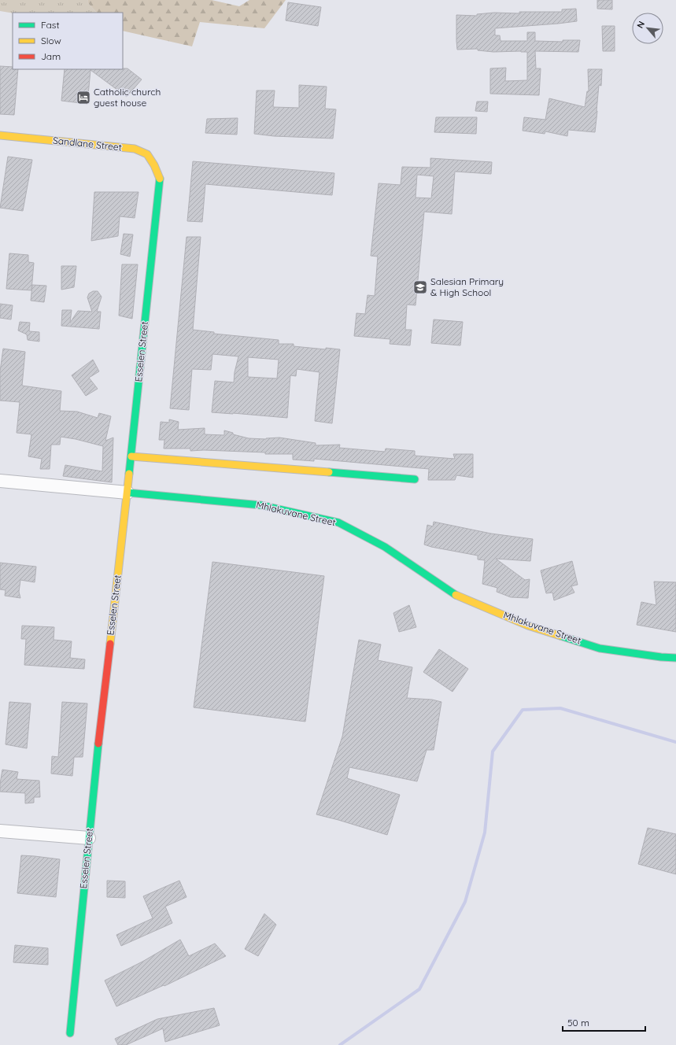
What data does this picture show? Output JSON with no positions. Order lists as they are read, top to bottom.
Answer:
{
  "streets": {
    "street": ["Sandlane Street", "Esselen Street", "Mhlakuvane Street"]
  },
  "crossings": [
    ["Sandlane Street", "Esselen Street"],
    ["Esselen Street", "Mhlakuvane Street"]
  ],
  "places": {
    "hotel": ["Catholic church guest house"],
    "school or university": ["Salesian Primary & High School"]
  },
  "legend": ["Fast", "Slow", "Jam"],
  "scale_bar": "50 m",
  "north": "top left"
}
